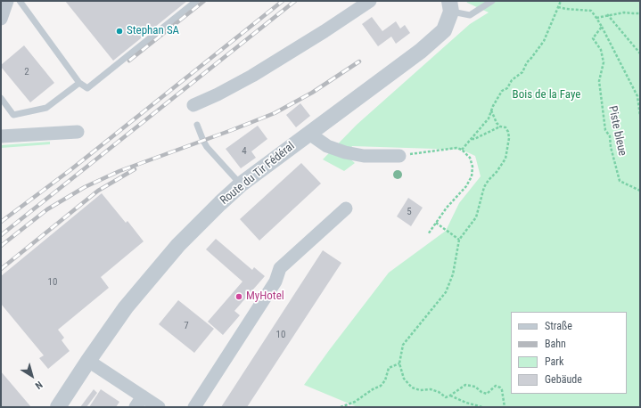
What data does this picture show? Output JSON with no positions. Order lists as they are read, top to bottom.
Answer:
{
  "streets": {
    "street": ["Route du Tir Fédéral"],
    "path": ["Piste bleue"]
  },
  "parks": ["Bois de la Faye"],
  "places": ["Stephan SA", "MyHotel"],
  "house_numbers": [
    "2",
    "4",
    "5",
    "10",
    "7",
    "10"
  ],
  "legend": [
    "Straße",
    "Bahn",
    "Park",
    "Gebäude"
  ],
  "north": "bottom right"
}
